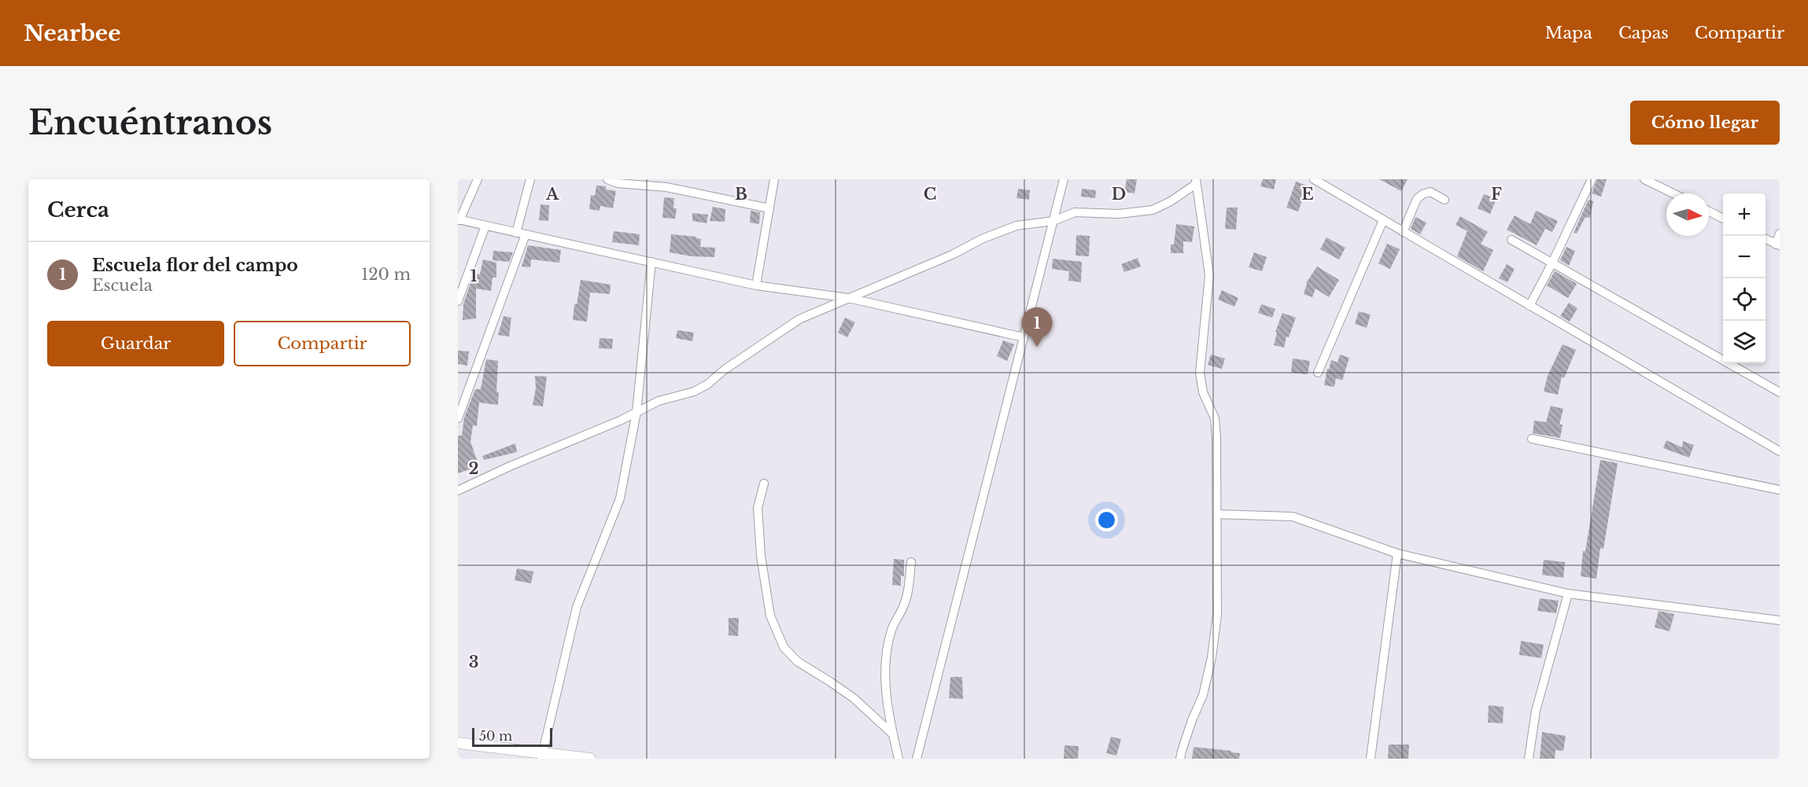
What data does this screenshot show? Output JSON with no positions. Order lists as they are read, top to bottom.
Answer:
{
  "scale_bar": "50 m",
  "north": "right",
  "page": {
    "header": "Nearbee",
    "nav": ["Mapa", "Capas", "Compartir"],
    "buttons": [
      "Cómo llegar",
      ["Guardar", "Compartir"]
    ],
    "title": "Encuéntranos",
    "heading": "Cerca",
    "map_buttons": ["+", "−"],
    "list": [
      {
        "mark": "1",
        "name": "Escuela flor del campo",
        "note": "Escuela",
        "value": "120 m"
      }
    ],
    "pins": "1",
    "scale": "50 m"
  },
  "grid": {
    "columns": [
      "A",
      "B",
      "C",
      "D",
      "E",
      "F"
    ],
    "rows": ["1", "2", "3"]
  }
}
